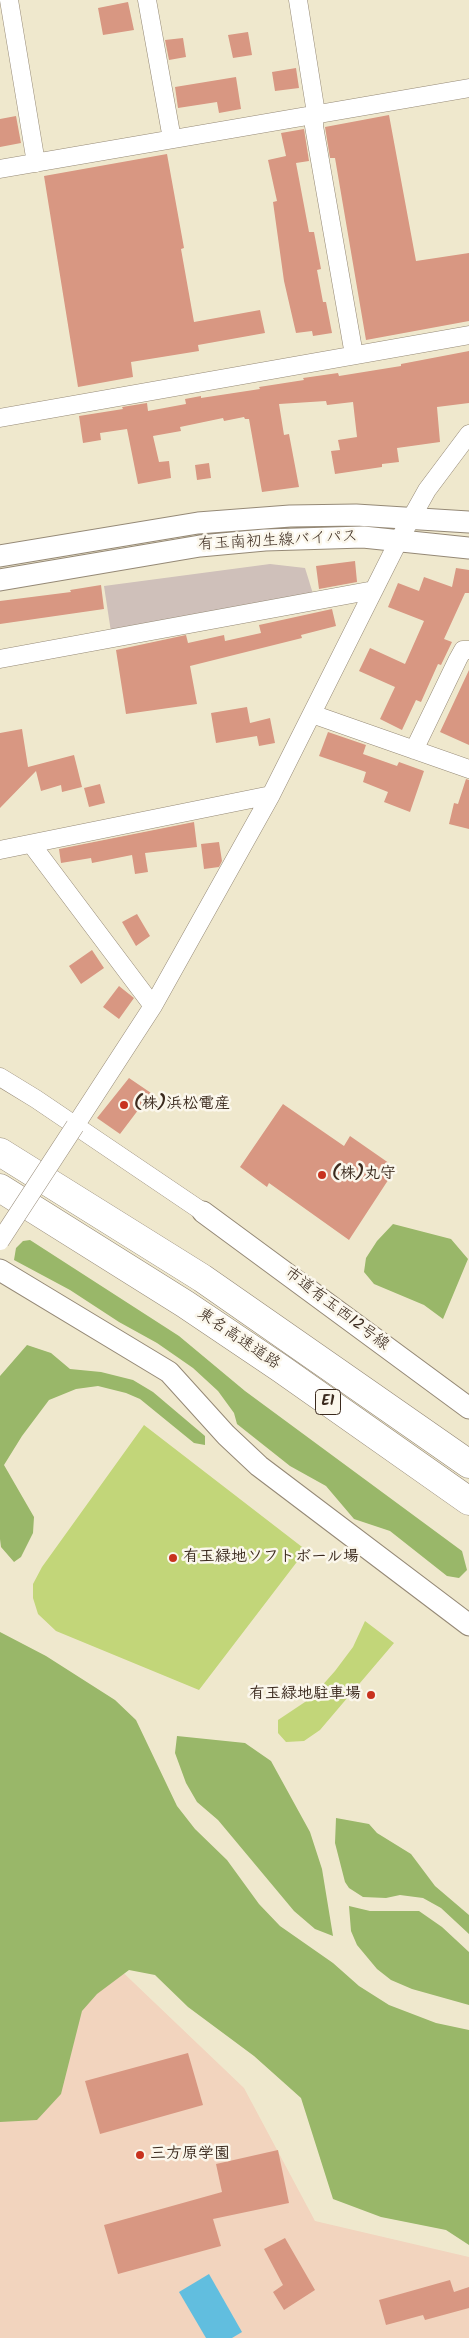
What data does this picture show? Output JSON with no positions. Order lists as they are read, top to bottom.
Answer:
{
  "streets": {
    "highway": ["東名高速道路", "E1"],
    "street": ["有玉南初生線バイパス", "市道有玉西12号線"]
  },
  "places": [
    "(株)浜松電産",
    "(株)丸守",
    "有玉緑地ソフトボール場",
    "有玉緑地駐車場",
    "三方原学園"
  ]
}
